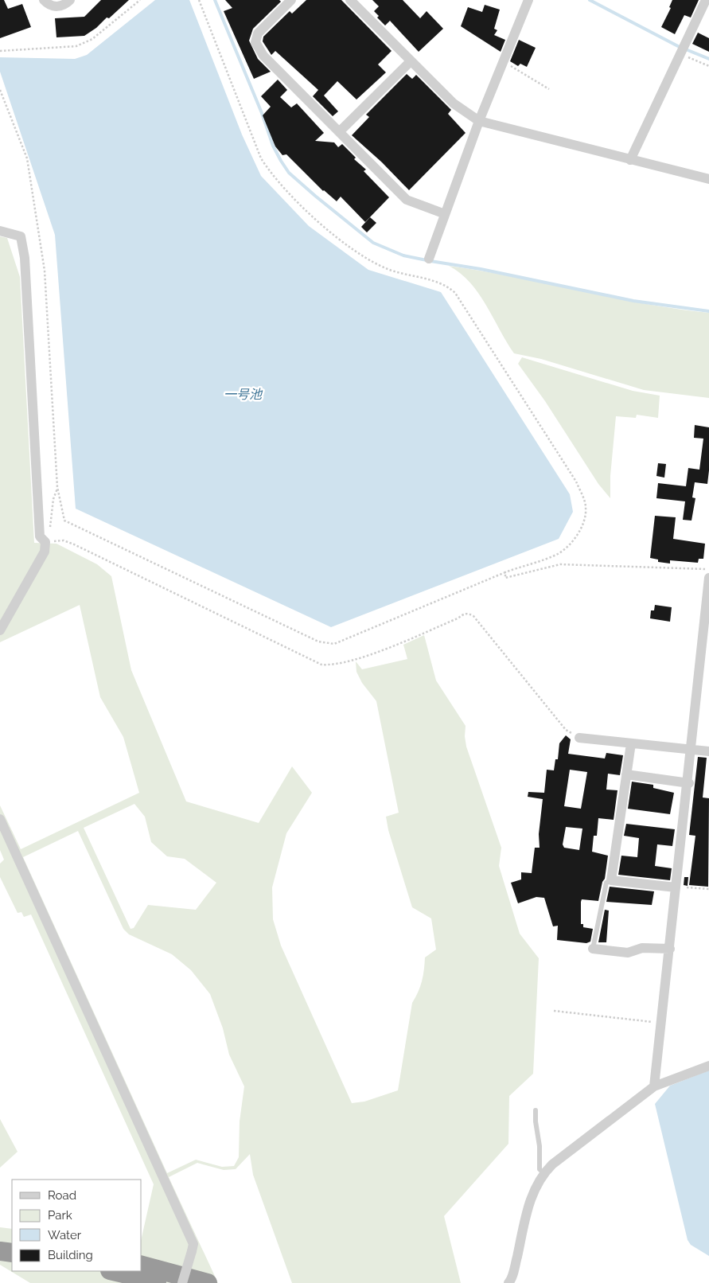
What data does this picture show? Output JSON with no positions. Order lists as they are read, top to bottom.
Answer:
{
  "water": ["一号池"],
  "legend": [
    "Road",
    "Park",
    "Water",
    "Building"
  ]
}
